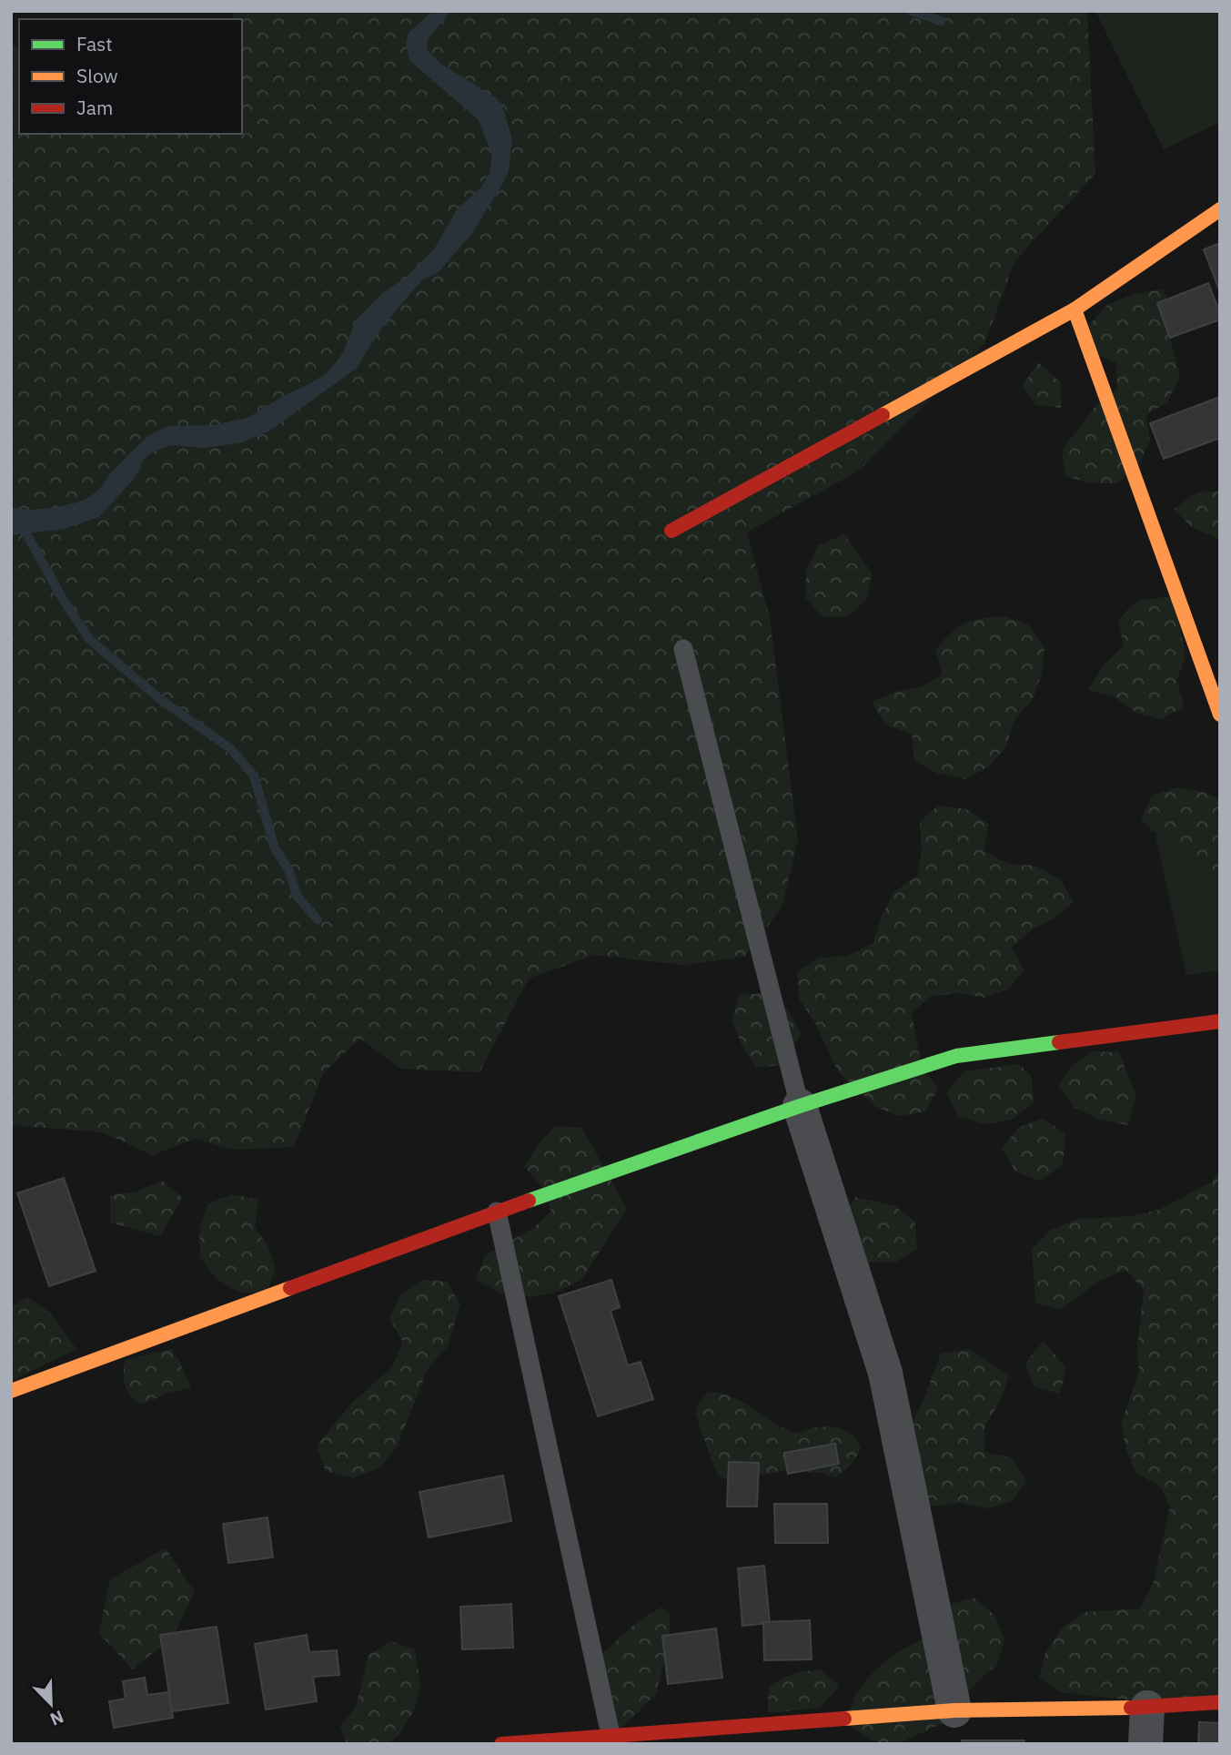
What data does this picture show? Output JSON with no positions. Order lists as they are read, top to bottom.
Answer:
{
  "legend": ["Fast", "Slow", "Jam"],
  "north": "bottom right"
}
